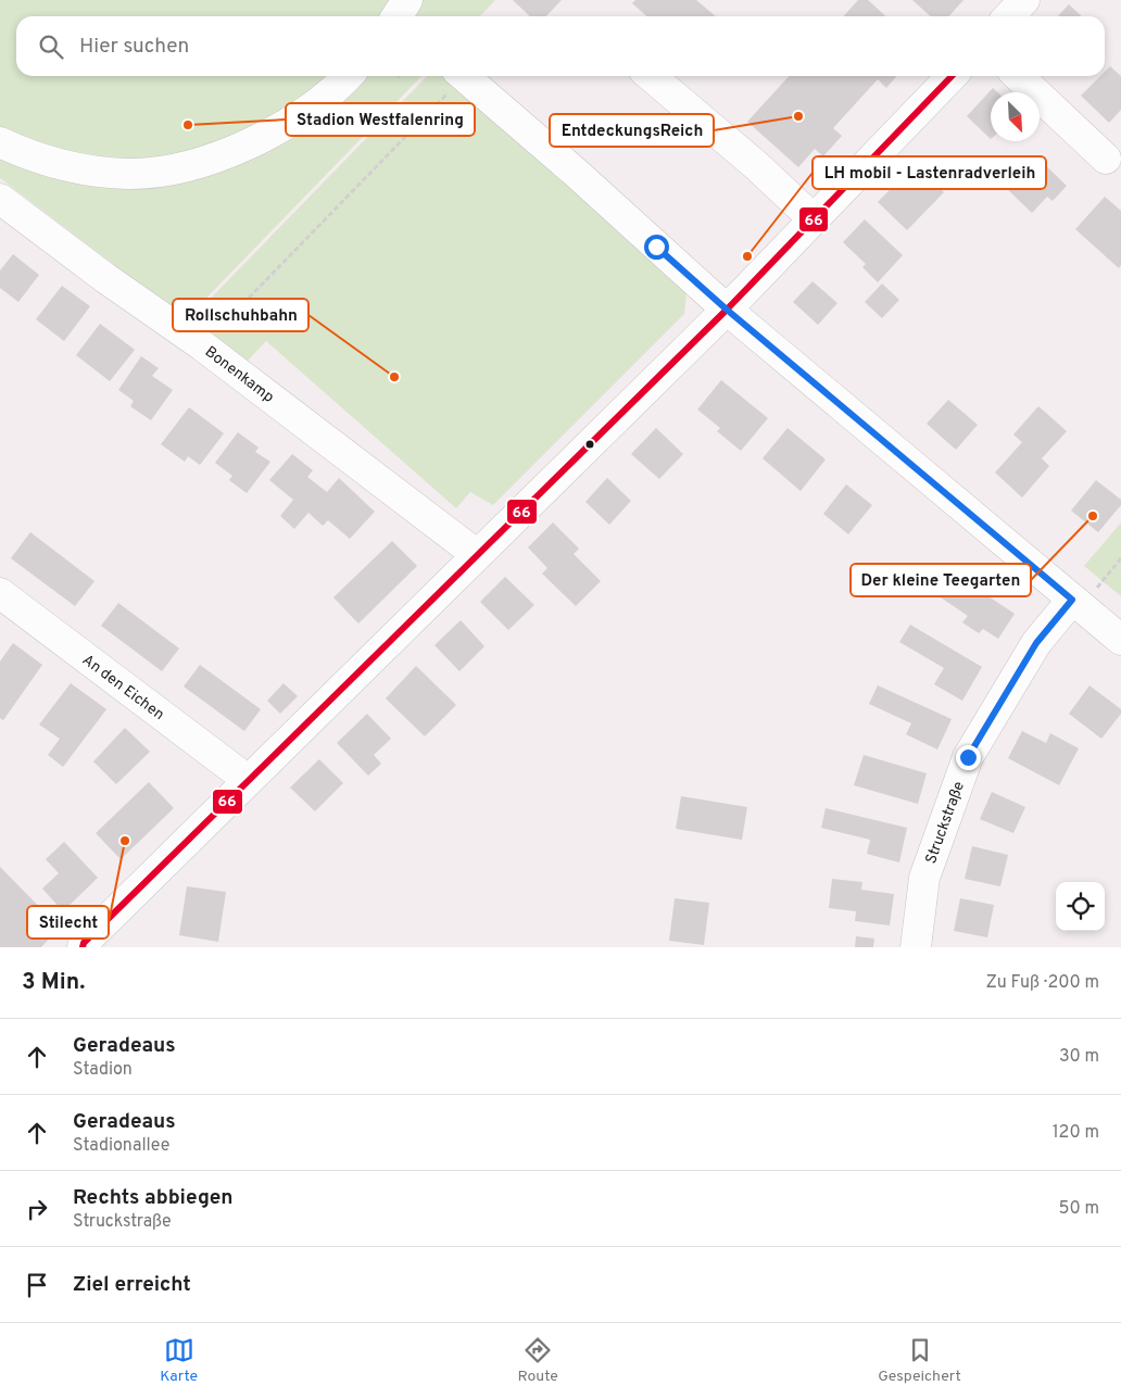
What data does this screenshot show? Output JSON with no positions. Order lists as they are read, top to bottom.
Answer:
{
  "streets": {
    "street": ["Bonenkamp", "An den Eichen", "Struckstraße"]
  },
  "places": [
    "EntdeckungsReich",
    "Stadion Westfalenring",
    "LH mobil - Lastenradverleih",
    "Rollschuhbahn",
    "Der kleine Teegarten",
    "Stilecht"
  ],
  "lines": ["transit line 66"],
  "north": "bottom right",
  "page": {
    "search": "Hier suchen",
    "heading": ["3 Min.", "Zu Fuß · 200 m"],
    "list": [
      ["Geradeaus", "Stadion", "30 m"],
      ["Geradeaus", "Stadionallee", "120 m"],
      ["Rechts abbiegen", "Struckstraße", "50 m"],
      "Ziel erreicht"
    ],
    "nav": ["Karte", "Route", "Gespeichert"]
  }
}
